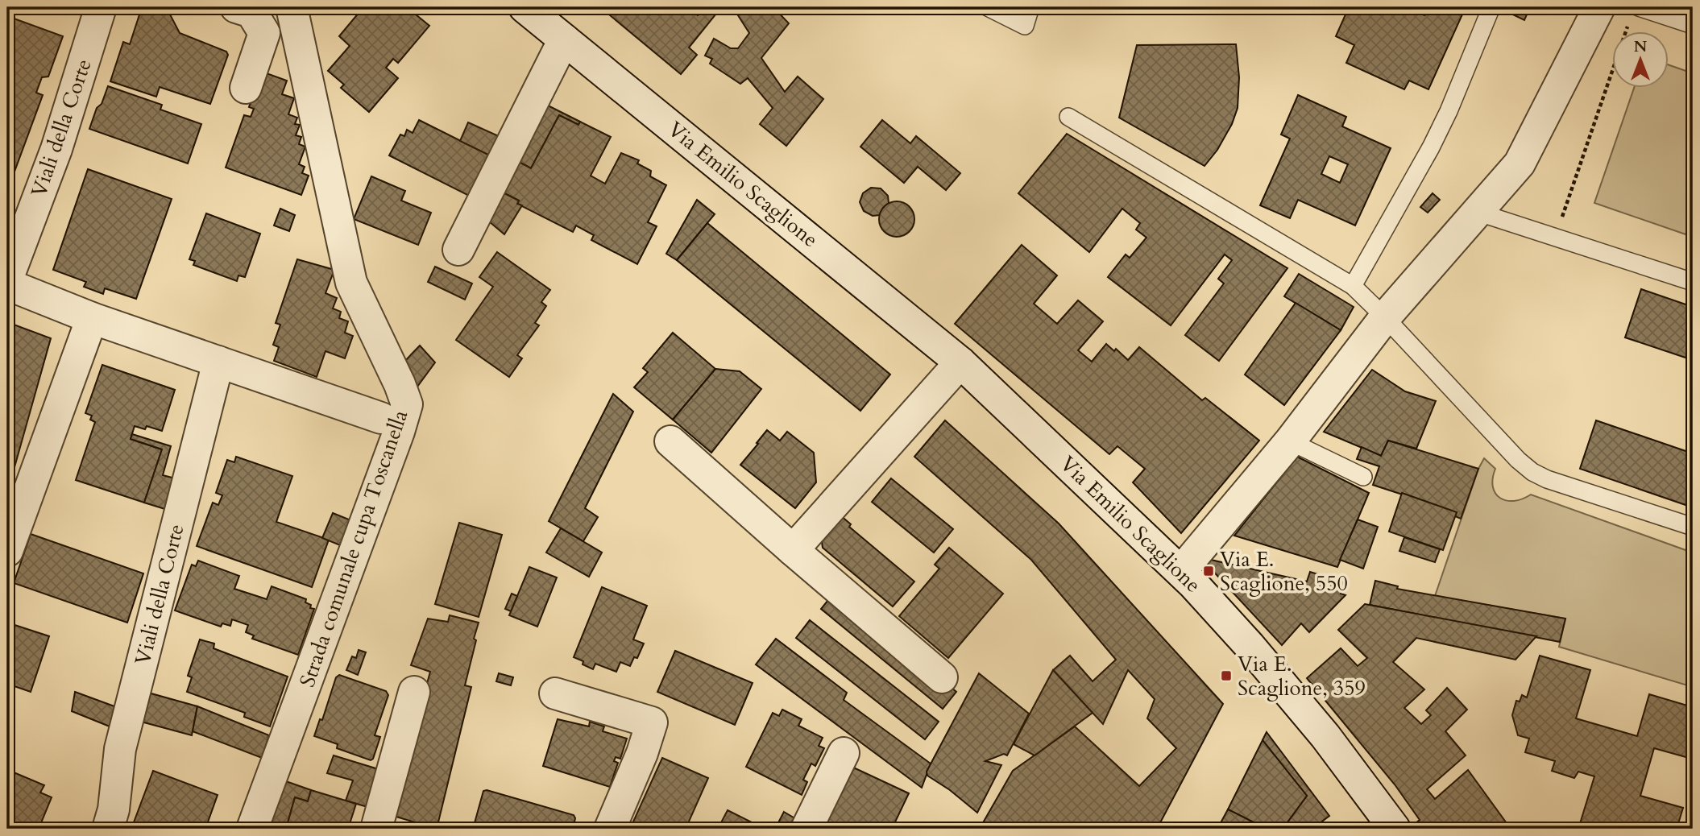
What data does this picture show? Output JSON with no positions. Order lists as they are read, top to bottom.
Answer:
{
  "streets": {
    "street": ["Viali della Corte", "Via Emilio Scaglione", "Strada comunale cupa Toscanella"]
  },
  "places": {
    "transit": ["Via E. Scaglione, 550", "Via E. Scaglione, 359"]
  },
  "north": "top"
}
